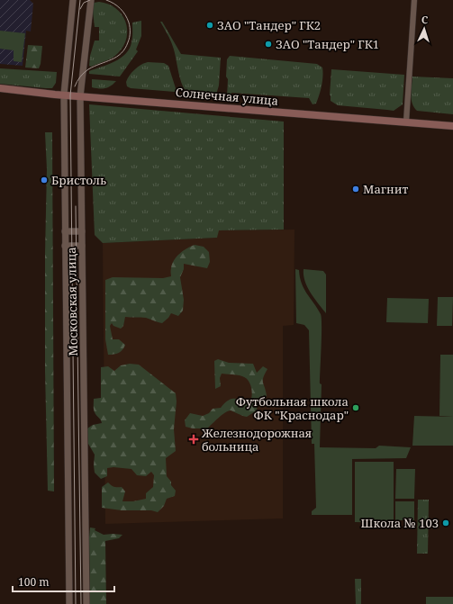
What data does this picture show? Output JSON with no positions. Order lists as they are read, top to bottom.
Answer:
{
  "streets": {
    "main road": ["Солнечная улица"],
    "street": ["Московская улица"]
  },
  "crossings": [
    ["Солнечная улица", "Московская улица"]
  ],
  "places": {
    "other": [
      "ЗАО \"Тандер\" ГК2",
      "ЗАО \"Тандер\" ГК1",
      "Бристоль",
      "Магнит",
      "Футбольная школа ФК \"Краснодар\"",
      "Школа № 103"
    ],
    "health": ["Железнодорожная больница"]
  },
  "scale_bar": "100 m",
  "north": "top"
}
